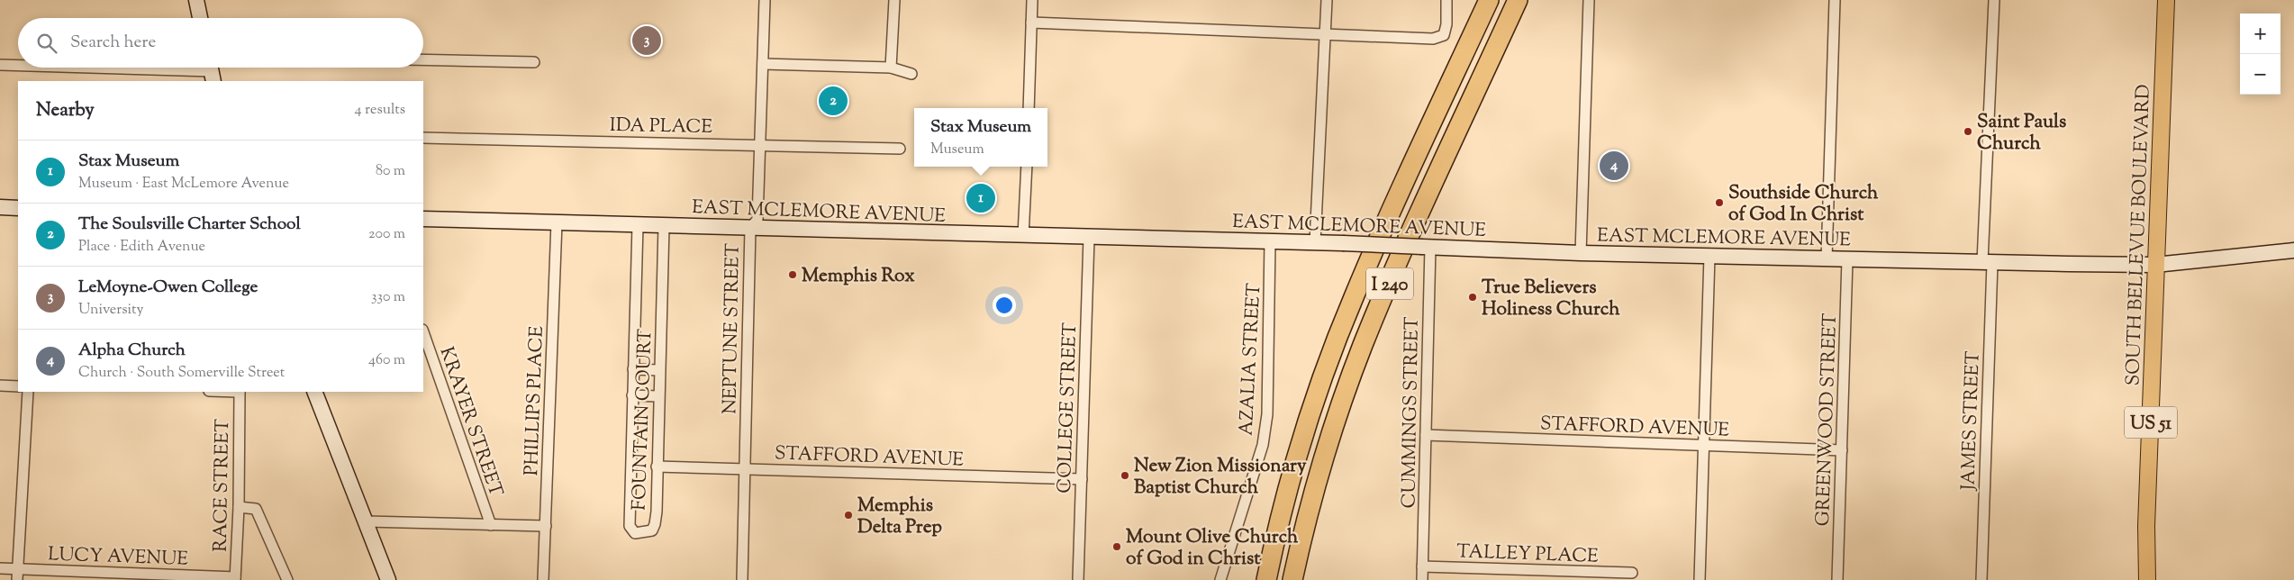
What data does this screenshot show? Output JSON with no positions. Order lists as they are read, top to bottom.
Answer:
{
  "streets": {
    "highway": ["I 240"],
    "main road": ["EAST MCLEMORE AVENUE", "SOUTH BELLEVUE BOULEVARD", "US 51"],
    "street": [
      "IDA PLACE",
      "NEPTUNE STREET",
      "AZALIA STREET",
      "PHILLIPS PLACE",
      "COLLEGE STREET",
      "CUMMINGS STREET",
      "FOUNTAIN COURT",
      "GREENWOOD STREET",
      "JAMES STREET",
      "KRAYER STREET",
      "STAFFORD AVENUE",
      "RACE STREET",
      "TALLEY PLACE",
      "LUCY AVENUE"
    ]
  },
  "crossings": [
    ["IDA PLACE", "NEPTUNE STREET"],
    ["EAST MCLEMORE AVENUE", "SOUTH BELLEVUE BOULEVARD"],
    ["EAST MCLEMORE AVENUE", "NEPTUNE STREET"],
    ["EAST MCLEMORE AVENUE", "AZALIA STREET"],
    ["EAST MCLEMORE AVENUE", "PHILLIPS PLACE"],
    ["EAST MCLEMORE AVENUE", "COLLEGE STREET"],
    ["EAST MCLEMORE AVENUE", "CUMMINGS STREET"],
    ["EAST MCLEMORE AVENUE", "FOUNTAIN COURT"],
    ["EAST MCLEMORE AVENUE", "GREENWOOD STREET"],
    ["EAST MCLEMORE AVENUE", "JAMES STREET"],
    ["NEPTUNE STREET", "STAFFORD AVENUE"],
    ["COLLEGE STREET", "STAFFORD AVENUE"],
    ["CUMMINGS STREET", "STAFFORD AVENUE"],
    ["CUMMINGS STREET", "TALLEY PLACE"],
    ["FOUNTAIN COURT", "STAFFORD AVENUE"],
    ["GREENWOOD STREET", "STAFFORD AVENUE"],
    ["RACE STREET", "LUCY AVENUE"]
  ],
  "places": [
    "Saint Pauls Church",
    "Southside Church of God In Christ",
    "Memphis Rox",
    "True Believers Holiness Church",
    "New Zion Missionary Baptist Church",
    "Memphis Delta Prep",
    "Mount Olive Church of God in Christ"
  ],
  "page": {
    "map_buttons": ["+", "−"],
    "search": "Search here",
    "pins": [
      "3",
      "2",
      "4",
      "1"
    ],
    "heading": ["Nearby", "4 results"],
    "popup": ["Stax Museum", "Museum"],
    "list": [
      {
        "mark": "1",
        "name": "Stax Museum",
        "note": "Museum · East McLemore Avenue",
        "value": "80 m"
      },
      {
        "mark": "2",
        "name": "The Soulsville Charter School",
        "note": "Place · Edith Avenue",
        "value": "200 m"
      },
      {
        "mark": "3",
        "name": "LeMoyne-Owen College",
        "note": "University",
        "value": "330 m"
      },
      {
        "mark": "4",
        "name": "Alpha Church",
        "note": "Church · South Somerville Street",
        "value": "460 m"
      }
    ]
  }
}
